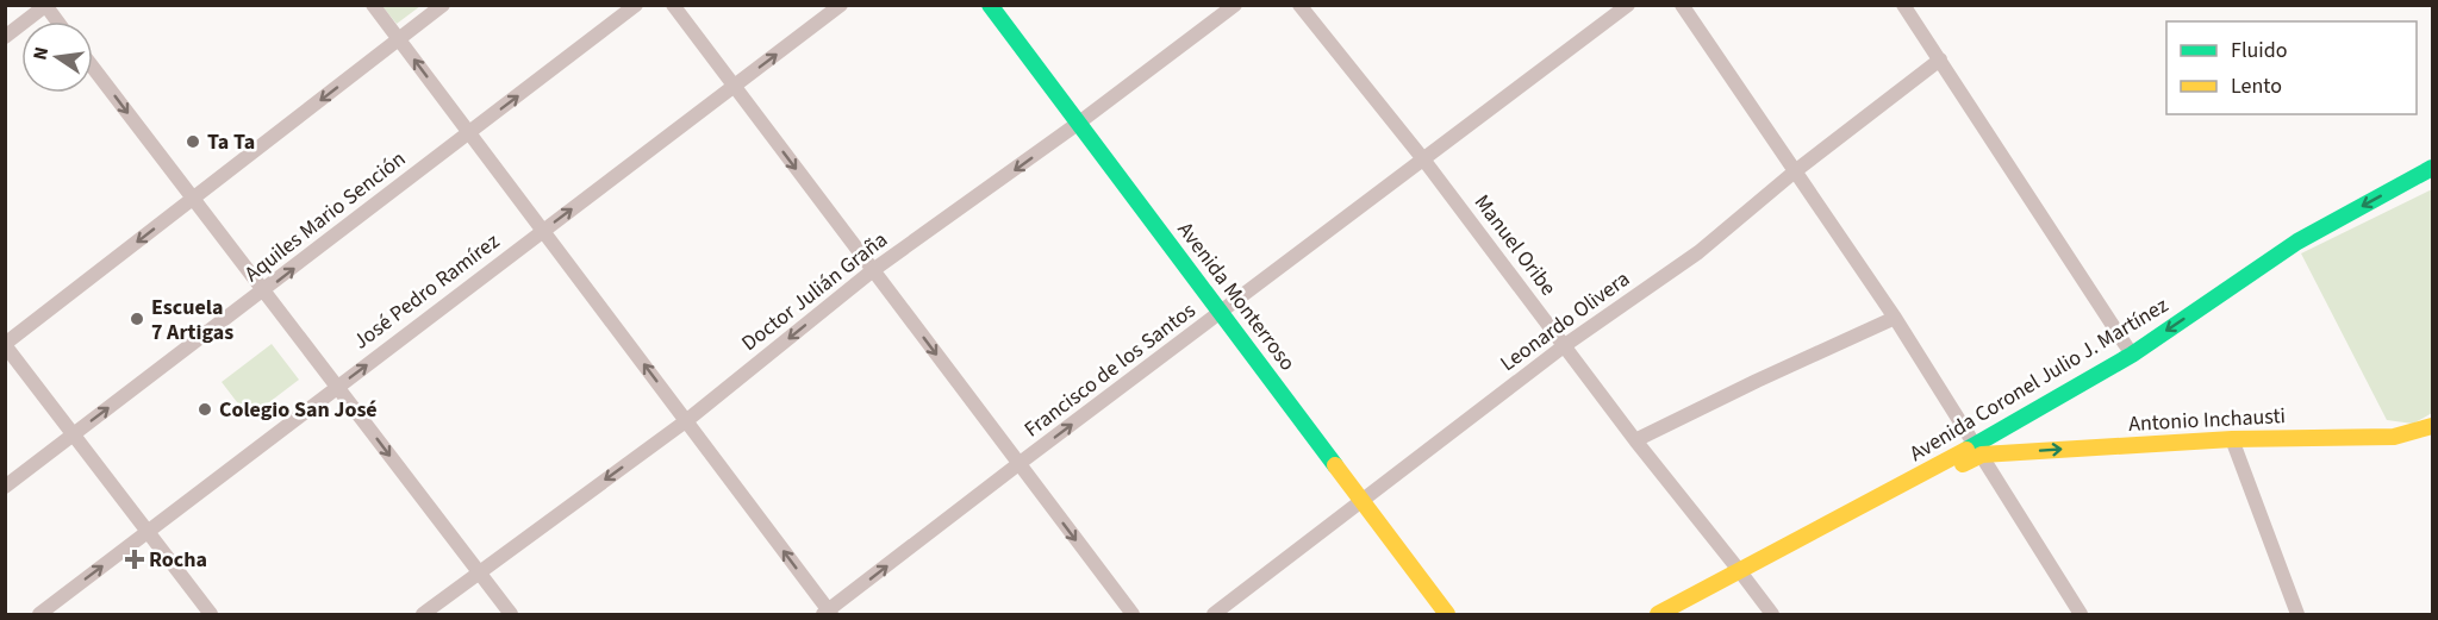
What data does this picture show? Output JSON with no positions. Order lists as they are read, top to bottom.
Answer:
{
  "streets": {
    "street": [
      "Aquiles Mario Sención",
      "Manuel Oribe",
      "José Pedro Ramírez",
      "Doctor Julián Graña",
      "Avenida Monterroso",
      "Leonardo Olivera",
      "Francisco de los Santos",
      "Avenida Coronel Julio J. Martínez",
      "Antonio Inchausti"
    ]
  },
  "crossings": [
    ["Manuel Oribe", "Leonardo Olivera"],
    ["Manuel Oribe", "Francisco de los Santos"],
    ["Manuel Oribe", "Avenida Coronel Julio J. Martínez"],
    ["Doctor Julián Graña", "Avenida Monterroso"],
    ["Avenida Monterroso", "Leonardo Olivera"],
    ["Avenida Monterroso", "Francisco de los Santos"],
    ["Avenida Coronel Julio J. Martínez", "Antonio Inchausti"]
  ],
  "one_way": [
    "José Pedro Ramírez",
    "Doctor Julián Graña",
    "Francisco de los Santos",
    "Avenida Coronel Julio J. Martínez",
    "Antonio Inchausti"
  ],
  "places": {
    "other": ["Ta Ta", "Escuela 7 Artigas", "Colegio San José"],
    "health": ["Rocha"]
  },
  "legend": ["Fluido", "Lento"],
  "north": "left"
}
